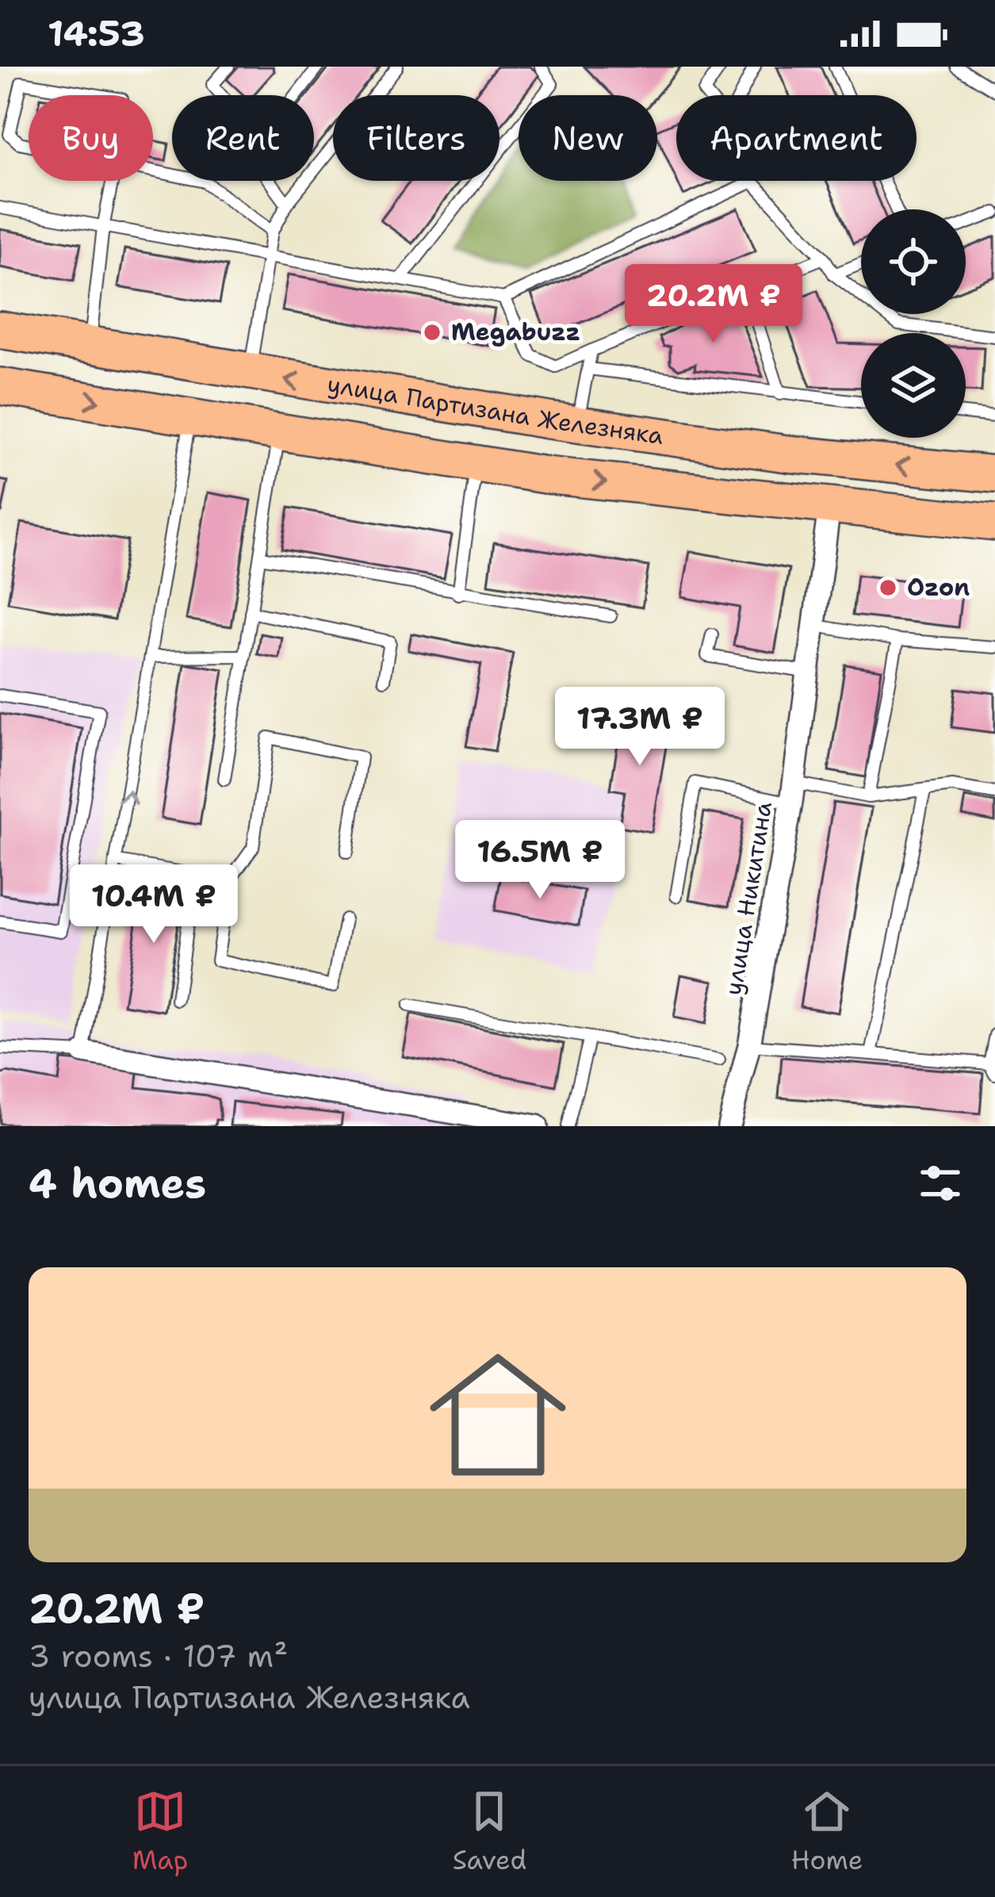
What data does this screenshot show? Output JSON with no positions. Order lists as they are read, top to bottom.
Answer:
{
  "streets": {
    "main road": ["улица Партизана Железняка"],
    "street": ["улица Никитина"]
  },
  "crossings": [
    ["улица Партизана Железняка", "улица Никитина"]
  ],
  "places": ["Megabuzz", "Ozon"],
  "page": {
    "status": "14:53",
    "chip": [
      "Buy",
      "Rent",
      "Filters",
      "New",
      "Apartment"
    ],
    "price": [
      "20.2M ₽",
      "17.3M ₽",
      "16.5M ₽",
      "10.4M ₽"
    ],
    "heading": "4 homes",
    "list": [
      {
        "name": "20.2M ₽",
        "note": "3 rooms · 107 m² · улица Партизана Железняка"
      }
    ],
    "tabs": ["Map", "Saved", "Home"]
  }
}
